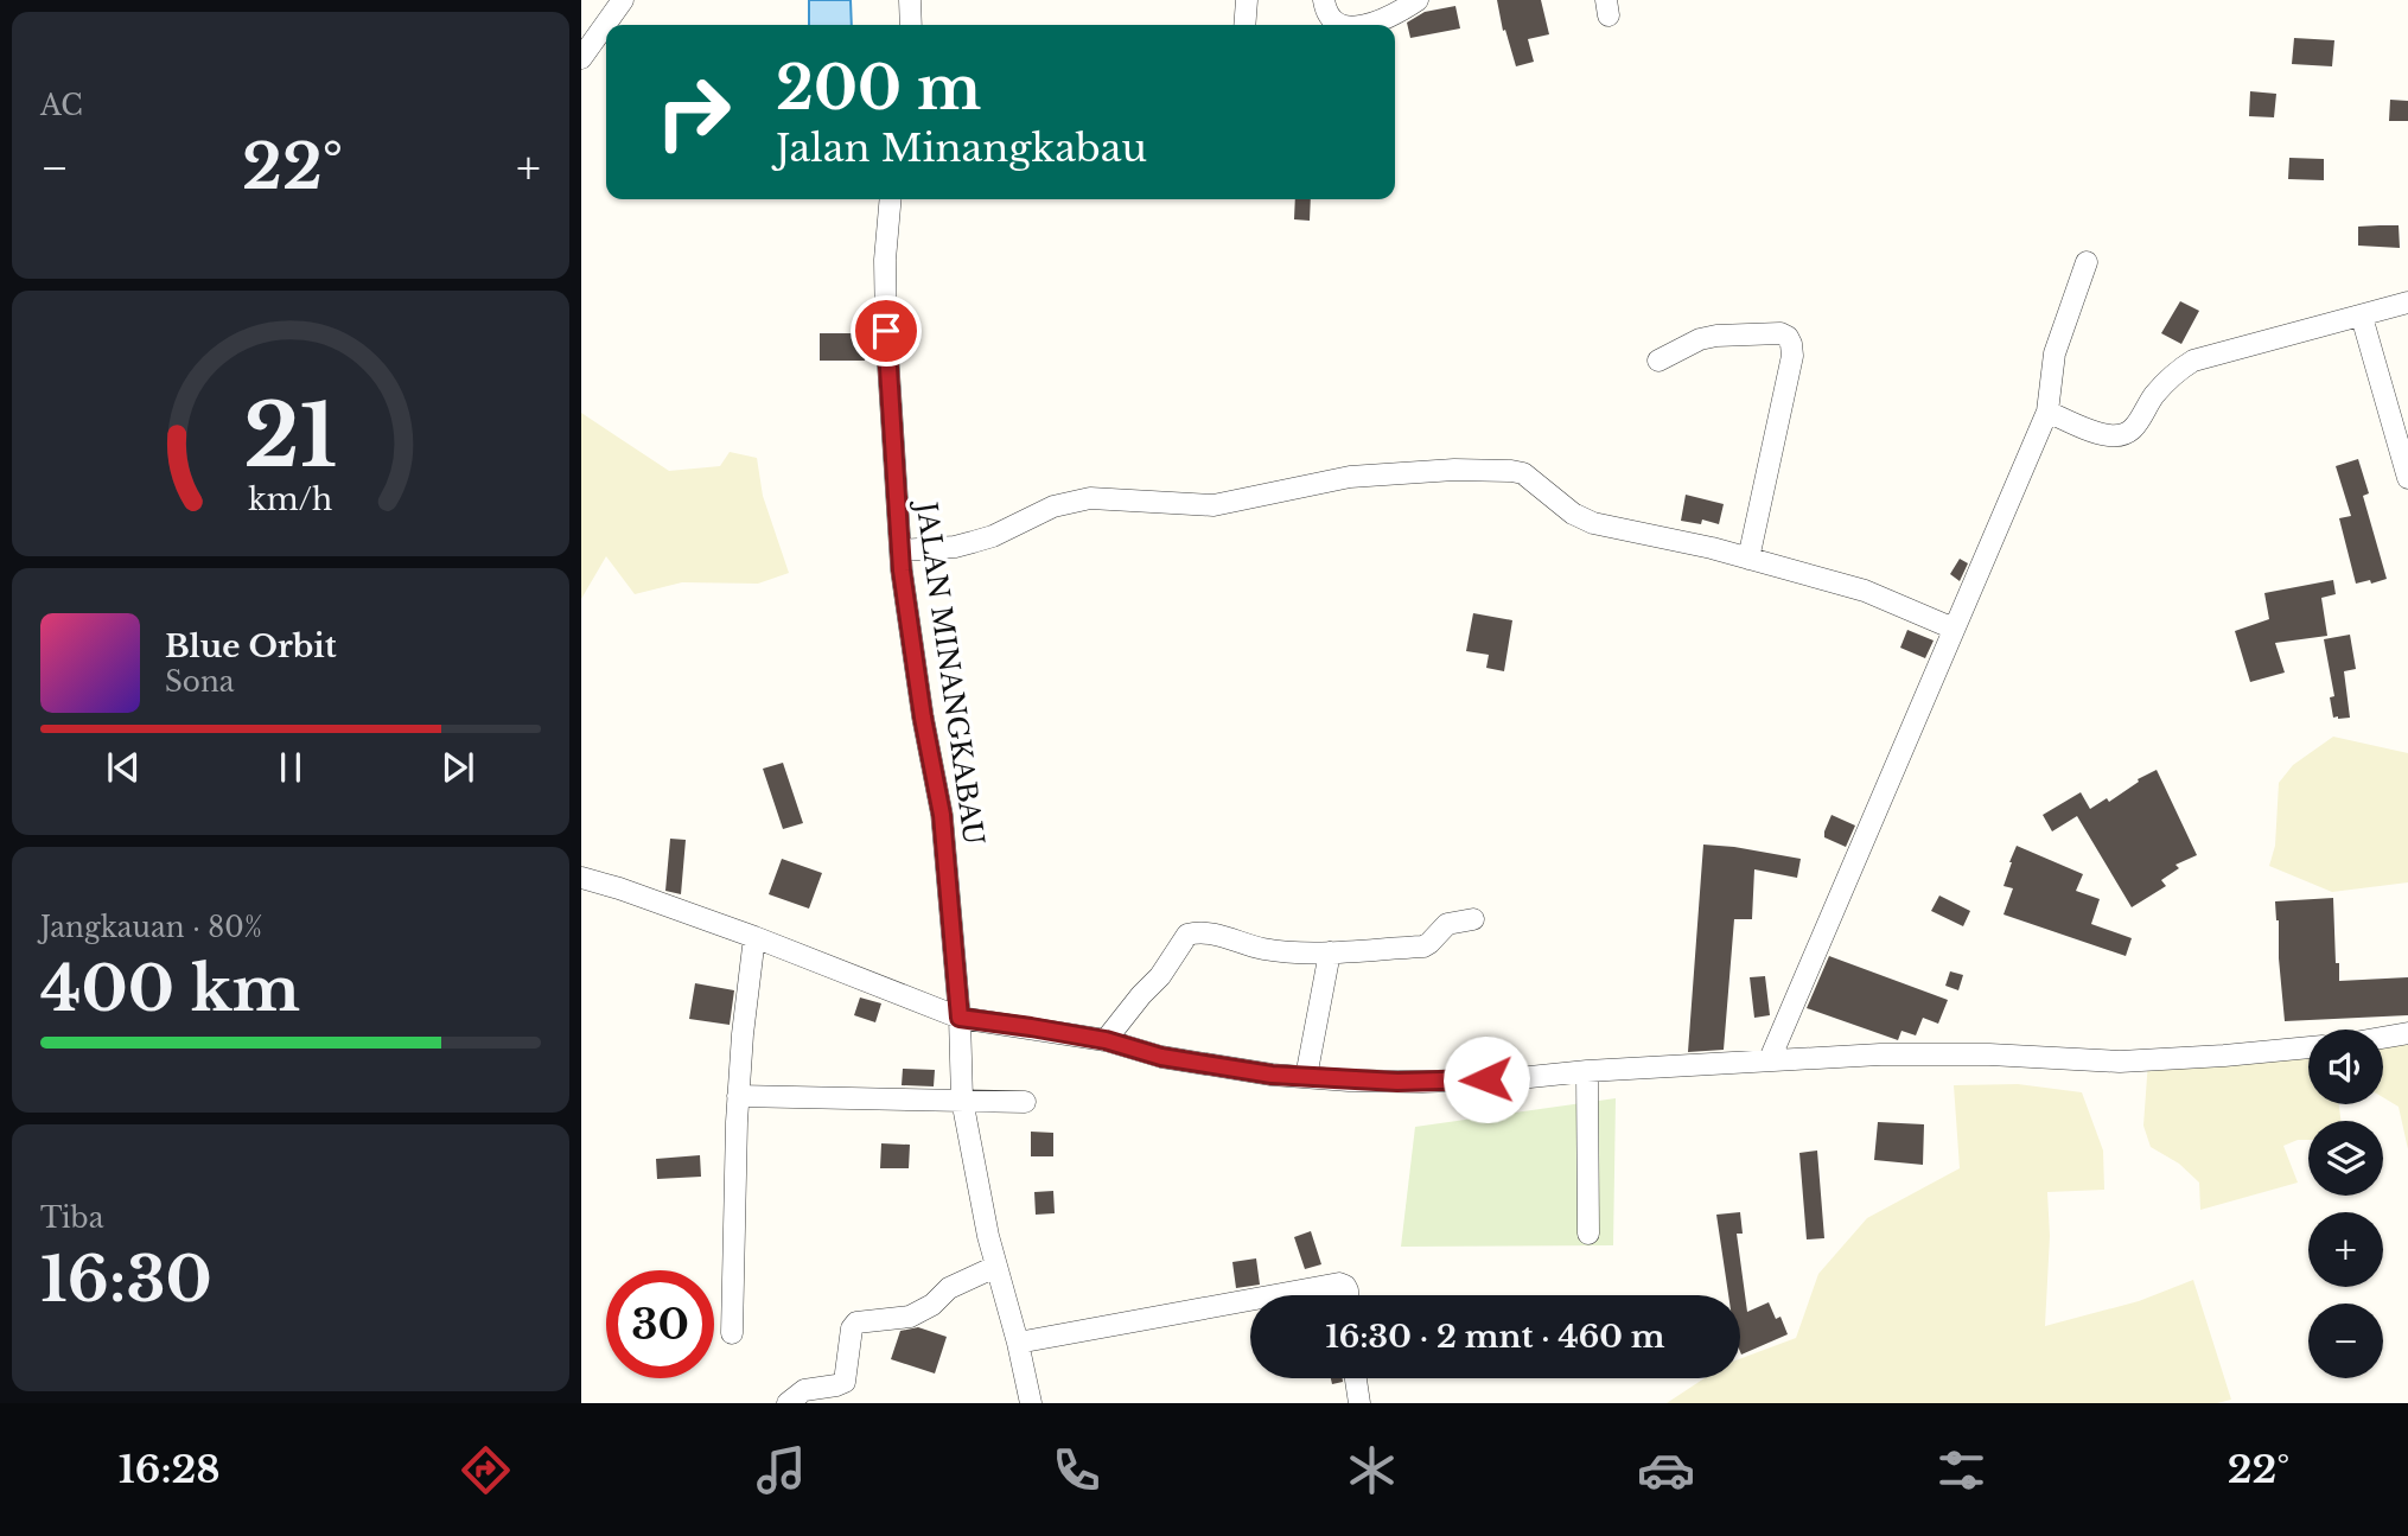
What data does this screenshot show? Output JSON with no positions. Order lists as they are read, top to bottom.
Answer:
{
  "streets": {
    "street": ["JALAN MINANGKABAU"]
  },
  "page": {
    "tile": [
      "AC",
      ["Jangkauan · 80%", "400 km"],
      ["Tiba", "16:30"]
    ],
    "turn": ["200 m", "Jalan Minangkabau"],
    "heat": ["−", "22°", "+"],
    "song": ["Blue Orbit", "Sona"],
    "map_buttons": ["+", "−"],
    "limit": "30",
    "trip": "16:30 · 2 mnt · 460 m",
    "tabs": ["16:28", "22°"],
    "gauge": ["21", "km/h"]
  }
}
